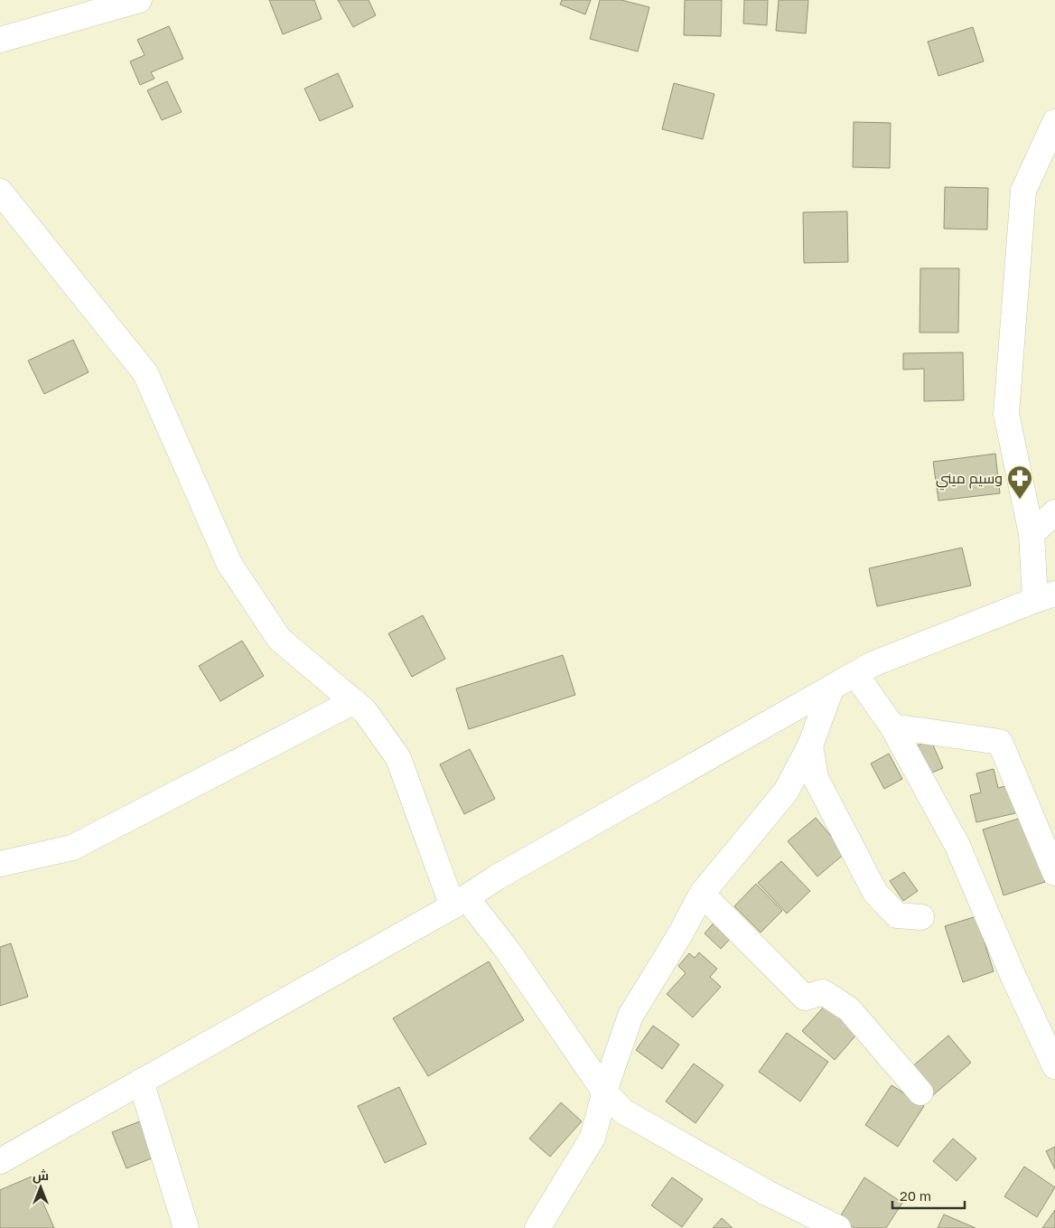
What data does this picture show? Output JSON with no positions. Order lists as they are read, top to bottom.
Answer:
{
  "places": {
    "pharmacy": ["وسيم ميني"]
  },
  "scale_bar": "20 m",
  "north": "top"
}
